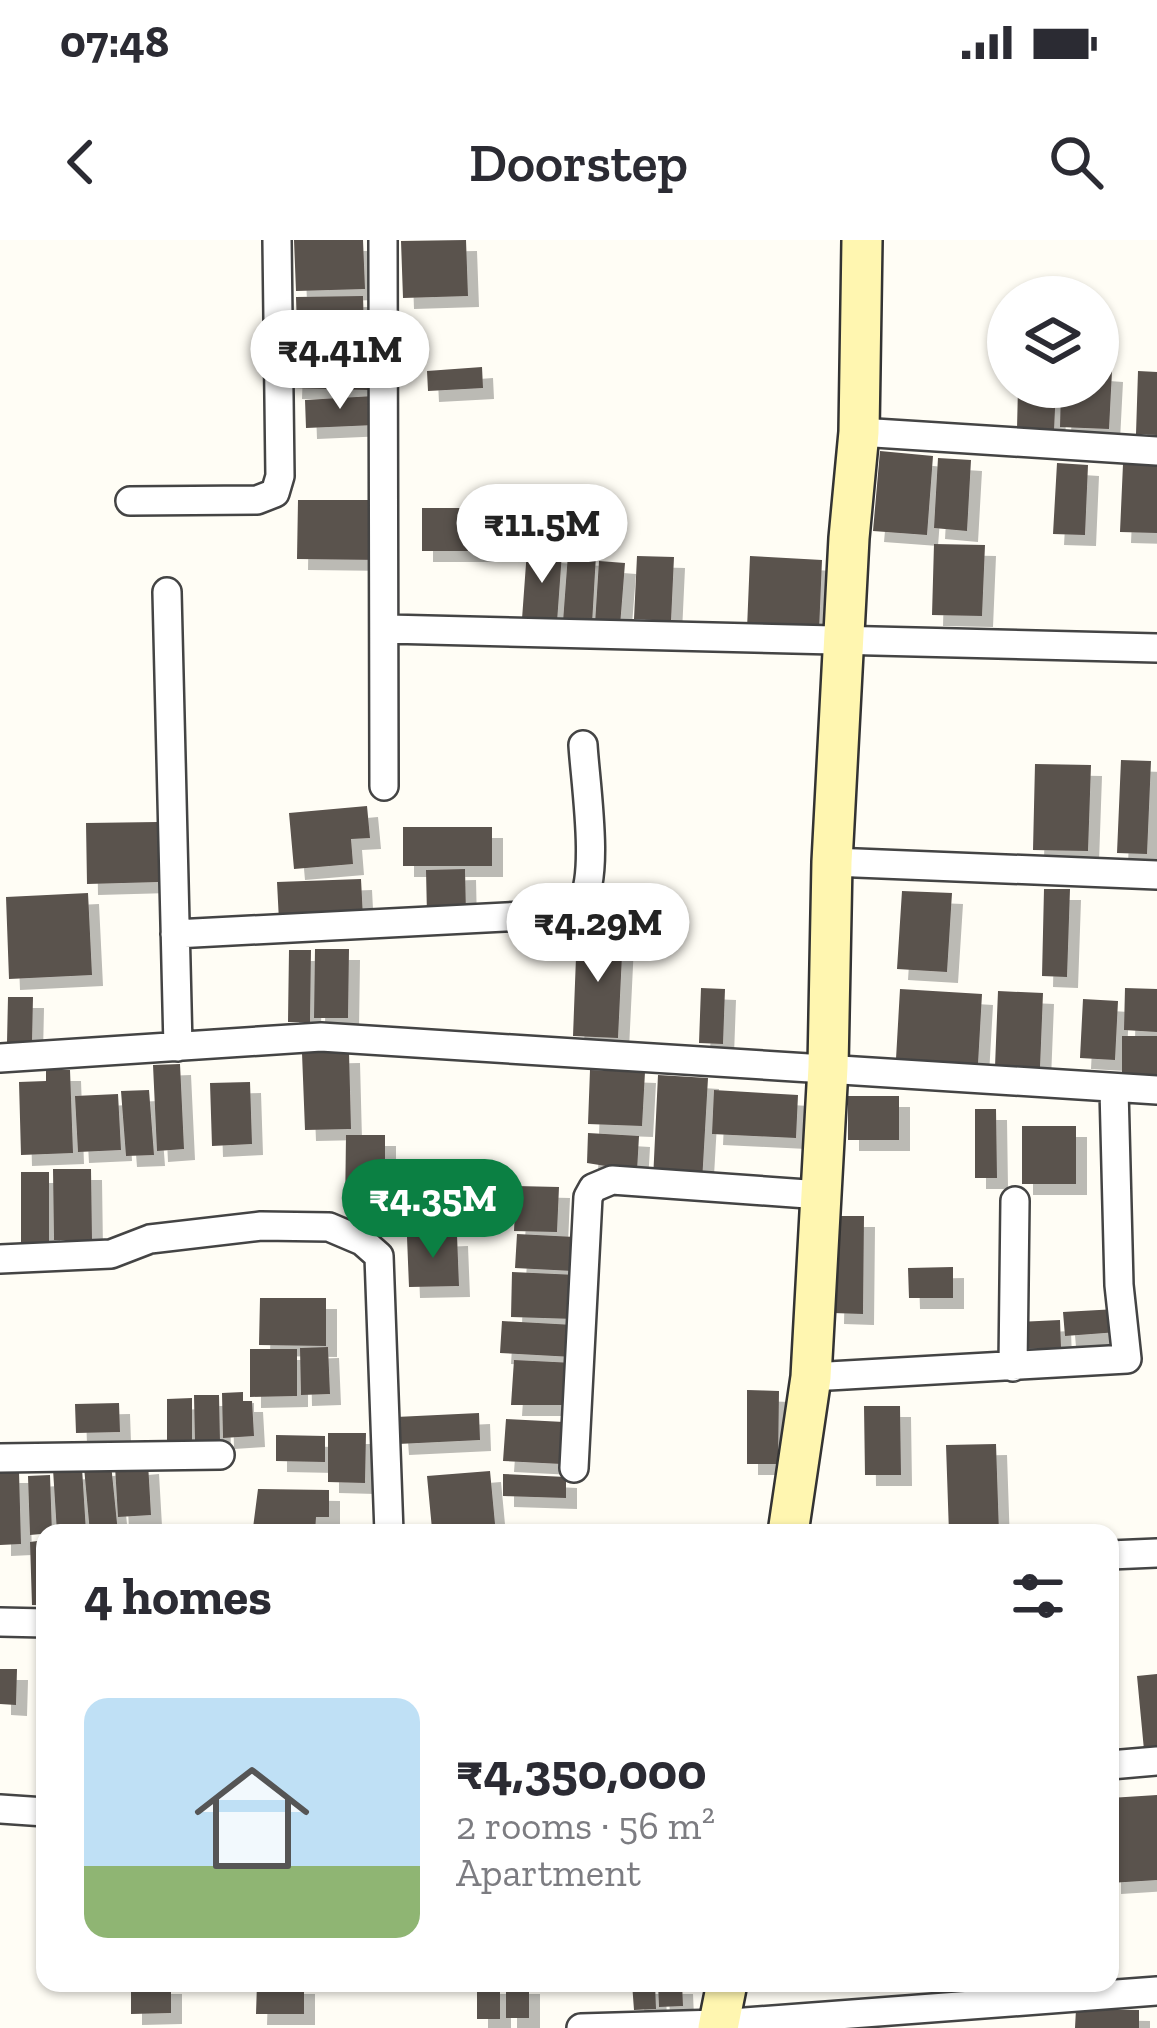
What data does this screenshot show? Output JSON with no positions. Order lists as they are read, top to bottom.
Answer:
{
  "page": {
    "status": "07:48",
    "header": "Doorstep",
    "price": [
      "₹4.41M",
      "₹11.5M",
      "₹4.29M",
      "₹4.35M"
    ],
    "heading": "4 homes",
    "list": [
      {
        "name": "₹4,350,000",
        "note": "2 rooms · 56 m² · Apartment"
      }
    ]
  }
}
